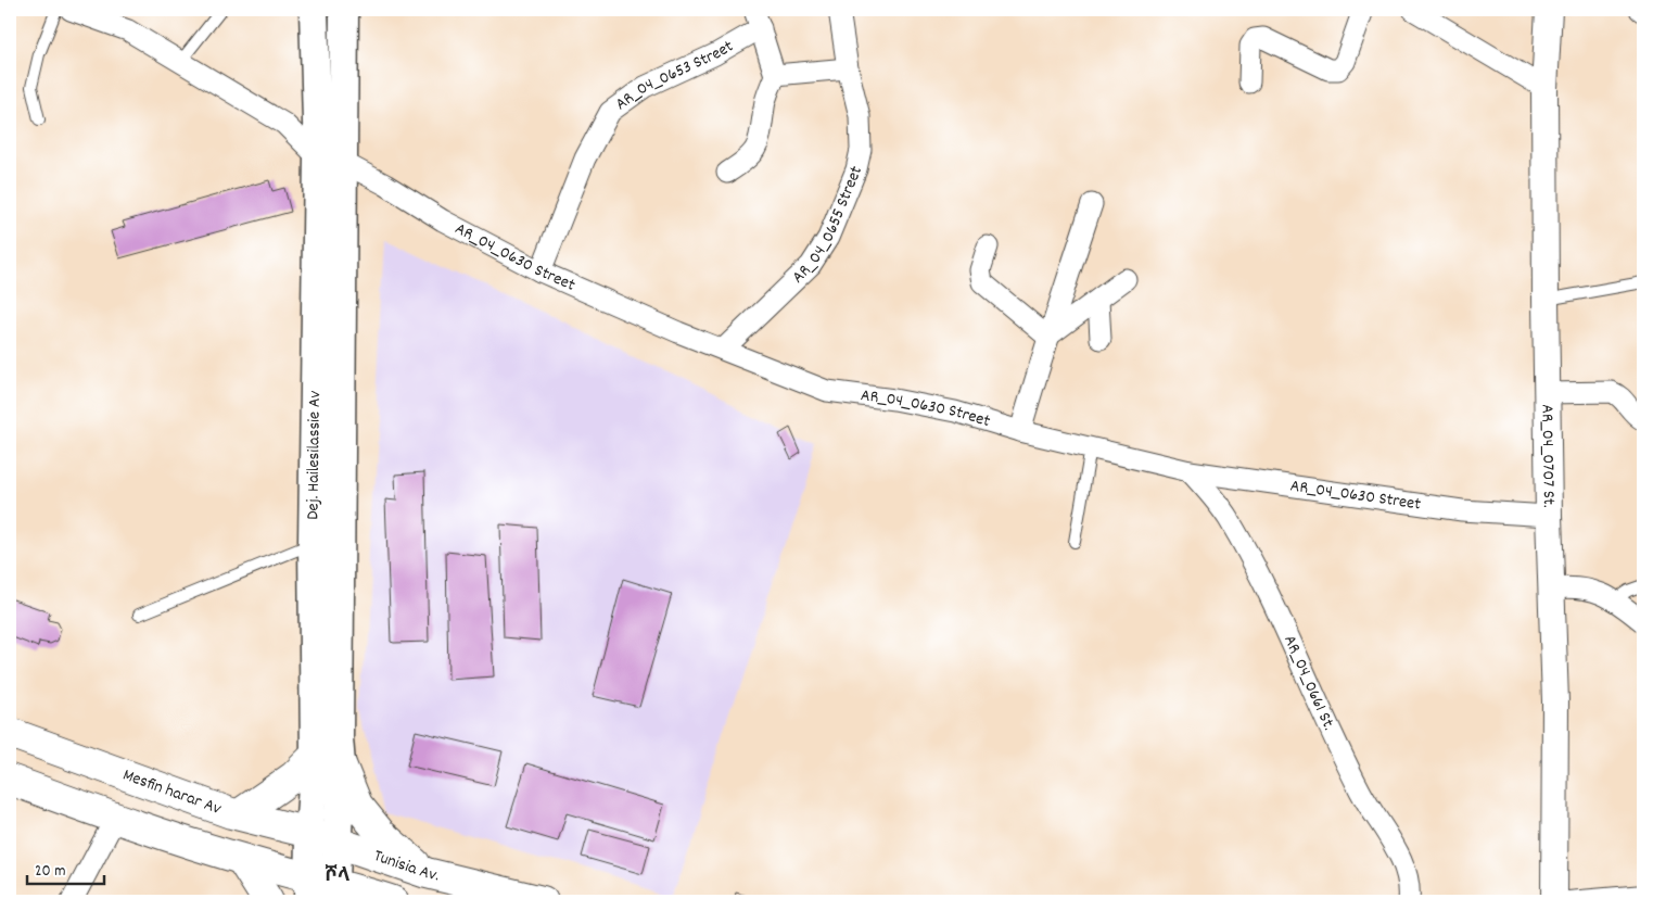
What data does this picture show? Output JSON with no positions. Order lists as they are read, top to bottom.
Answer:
{
  "streets": {
    "main road": ["Dej. Hailesilassie Av", "Mesfin harar Av", "Tunisia Av."],
    "street": [
      "AR_04_0653 Street",
      "AR_04_0655 Street",
      "AR_04_0630 Street",
      "AR_04_0707 St.",
      "AR_04_0661 St."
    ]
  },
  "crossings": [
    ["AR_04_0653 Street", "AR_04_0630 Street"],
    ["AR_04_0655 Street", "AR_04_0630 Street"],
    ["AR_04_0630 Street", "Dej. Hailesilassie Av"],
    ["AR_04_0630 Street", "AR_04_0707 St."],
    ["AR_04_0630 Street", "AR_04_0661 St."],
    ["Dej. Hailesilassie Av", "Mesfin harar Av"],
    ["Dej. Hailesilassie Av", "Tunisia Av."],
    ["Mesfin harar Av", "Tunisia Av."]
  ],
  "districts": ["ሾላ"],
  "scale_bar": "20 m"
}
